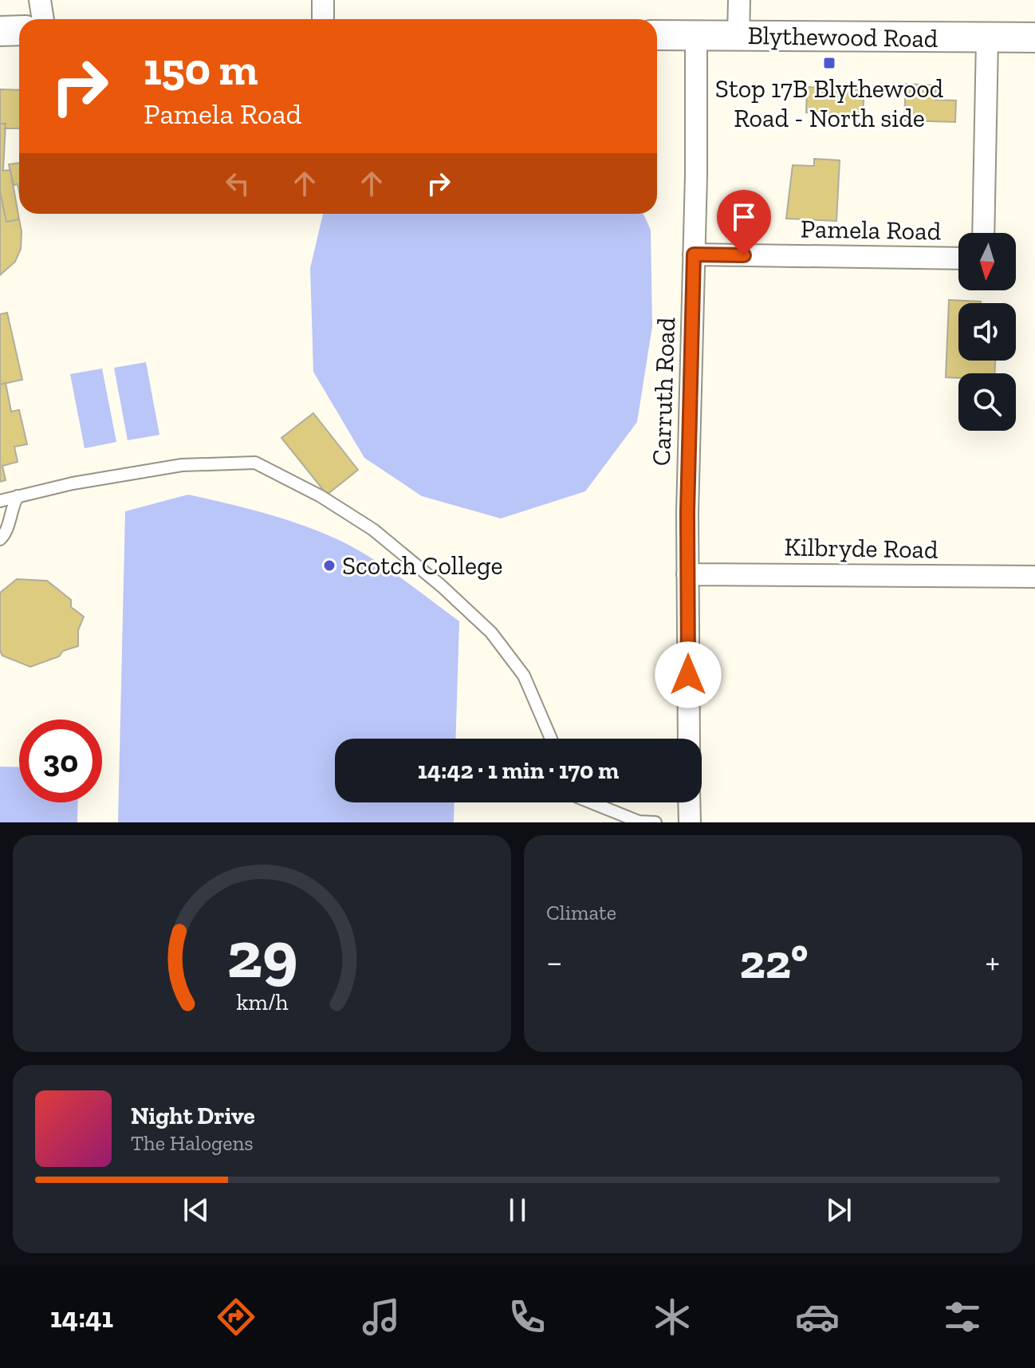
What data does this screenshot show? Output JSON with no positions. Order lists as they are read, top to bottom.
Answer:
{
  "streets": {
    "main road": ["Blythewood Road"],
    "street": ["Pamela Road", "Carruth Road", "Kilbryde Road"]
  },
  "crossings": [
    ["Blythewood Road", "Carruth Road"],
    ["Pamela Road", "Carruth Road"],
    ["Carruth Road", "Kilbryde Road"]
  ],
  "places": {
    "transit": ["Stop 17B Blythewood Road - North side"],
    "other": ["Scotch College"]
  },
  "north": "bottom",
  "page": {
    "turn": ["150 m", "Pamela Road"],
    "limit": "30",
    "trip": "14:42 · 1 min · 170 m",
    "tile": "Climate",
    "heat": ["−", "22°", "+"],
    "song": ["Night Drive", "The Halogens"],
    "tabs": "14:41",
    "gauge": ["29", "km/h"]
  }
}
